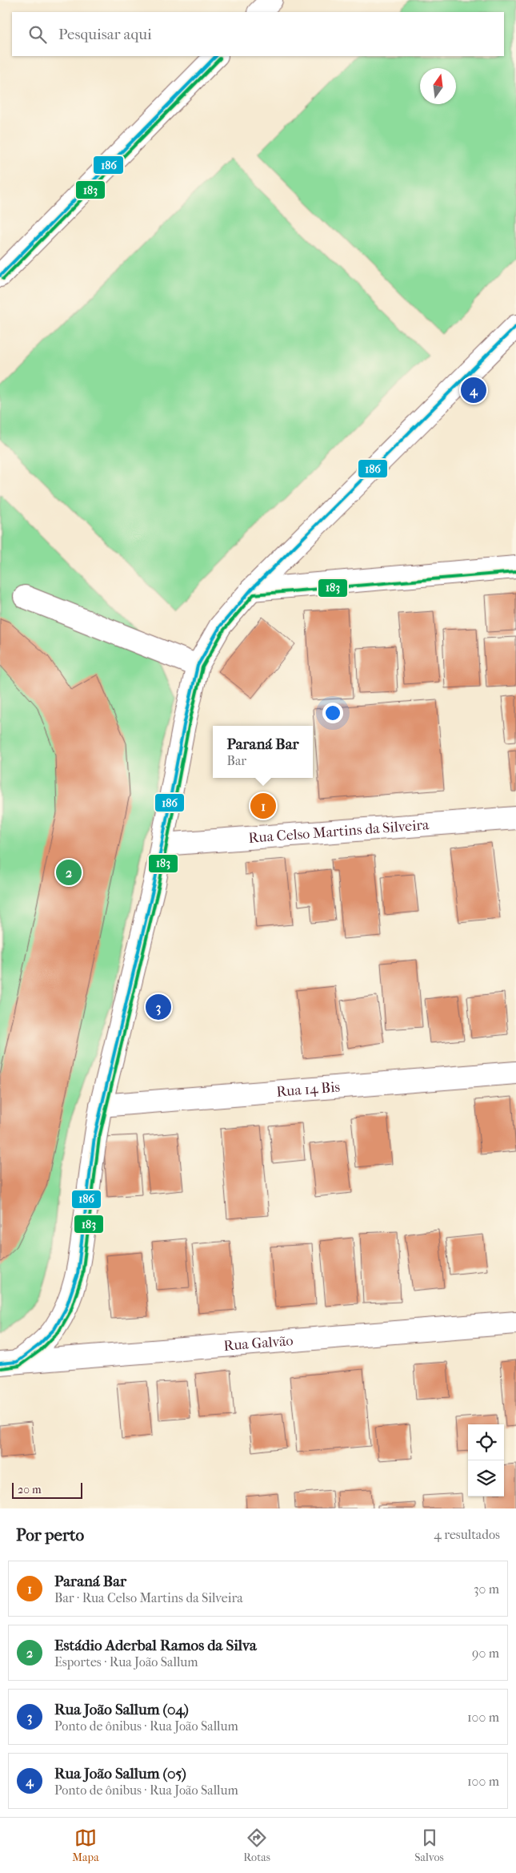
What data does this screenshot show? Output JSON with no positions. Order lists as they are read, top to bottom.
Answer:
{
  "streets": {
    "street": ["Rua Celso Martins da Silveira", "Rua 14 Bis", "Rua Galvão"]
  },
  "lines": ["transit line 186", "transit line 183"],
  "scale_bar": "20 m",
  "north": "top",
  "page": {
    "search": "Pesquisar aqui",
    "pins": [
      "4",
      "1",
      "2",
      "3"
    ],
    "popup": ["Paraná Bar", "Bar"],
    "scale": "20 m",
    "heading": ["Por perto", "4 resultados"],
    "list": [
      {
        "mark": "1",
        "name": "Paraná Bar",
        "note": "Bar · Rua Celso Martins da Silveira",
        "value": "30 m"
      },
      {
        "mark": "2",
        "name": "Estádio Aderbal Ramos da Silva",
        "note": "Esportes · Rua João Sallum",
        "value": "90 m"
      },
      {
        "mark": "3",
        "name": "Rua João Sallum (04)",
        "note": "Ponto de ônibus · Rua João Sallum",
        "value": "100 m"
      },
      {
        "mark": "4",
        "name": "Rua João Sallum (05)",
        "note": "Ponto de ônibus · Rua João Sallum",
        "value": "100 m"
      }
    ],
    "nav": ["Mapa", "Rotas", "Salvos"]
  }
}
